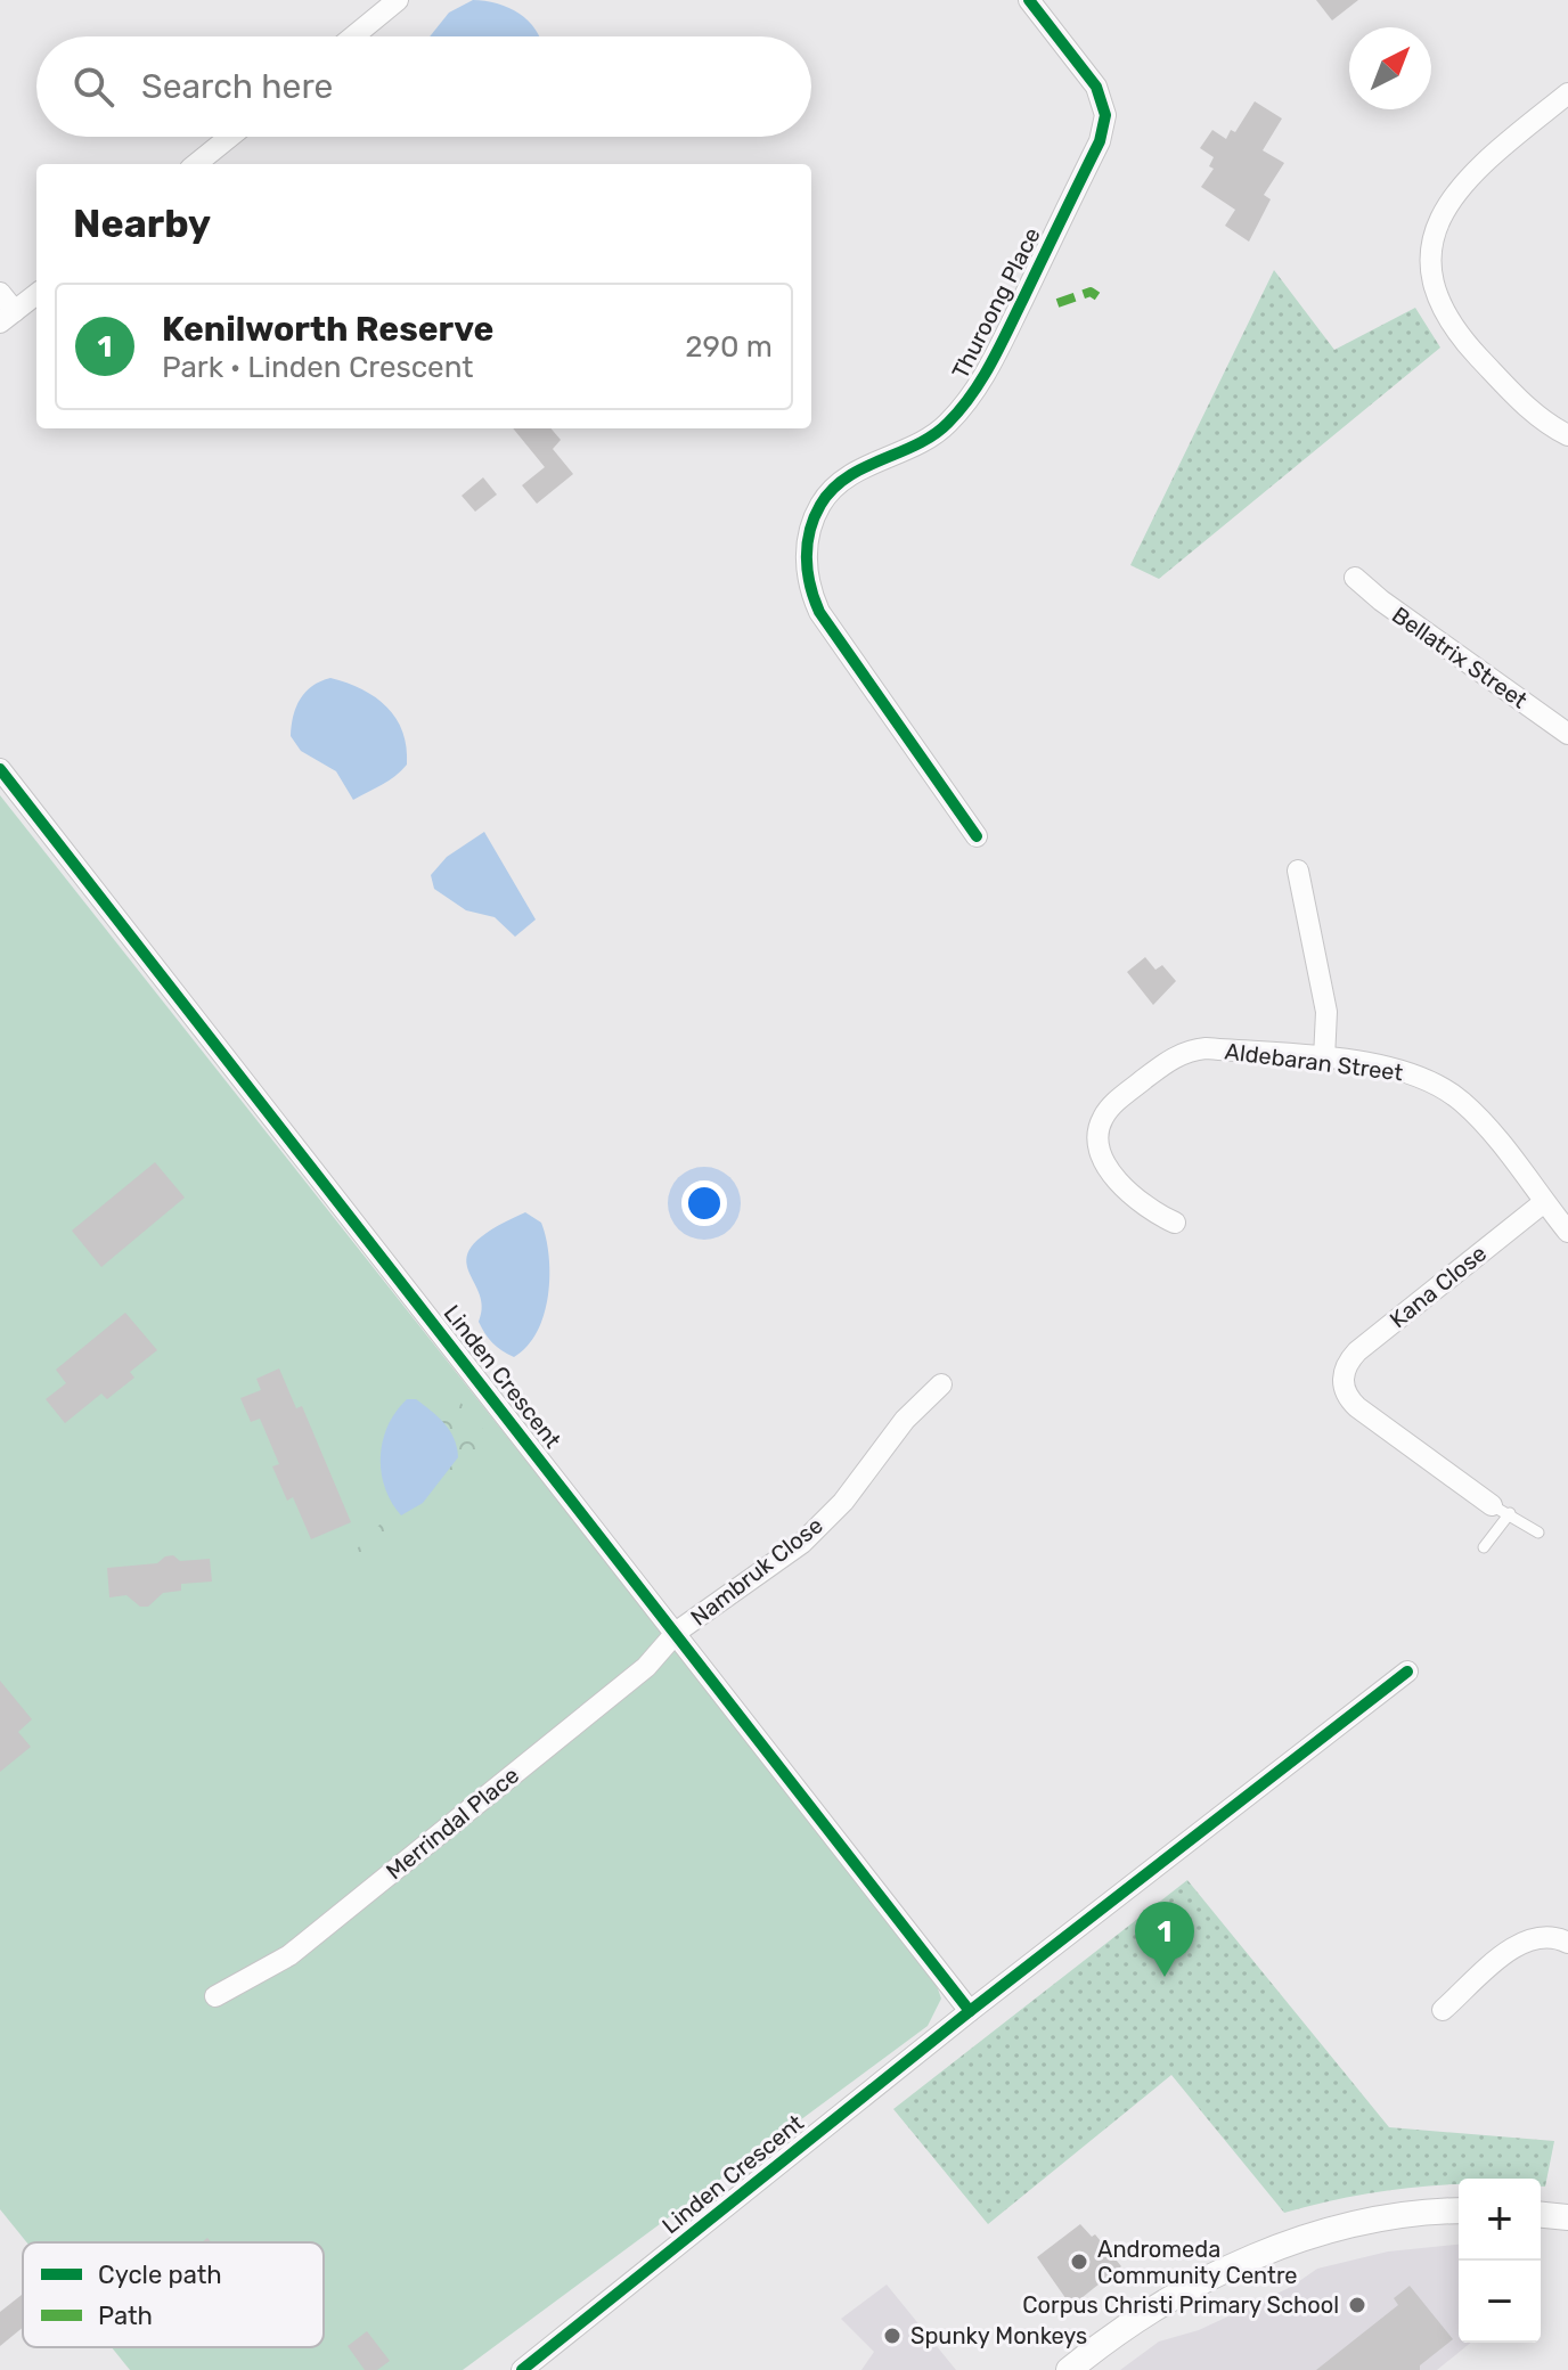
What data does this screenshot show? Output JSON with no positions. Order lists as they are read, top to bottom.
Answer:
{
  "streets": {
    "street": [
      "Thuroong Place",
      "Bellatrix Street",
      "Aldebaran Street",
      "Kana Close",
      "Linden Crescent",
      "Nambruk Close",
      "Merrindal Place"
    ]
  },
  "crossings": [
    ["Aldebaran Street", "Kana Close"],
    ["Linden Crescent", "Nambruk Close"],
    ["Linden Crescent", "Merrindal Place"],
    ["Nambruk Close", "Merrindal Place"]
  ],
  "places": ["Andromeda Community Centre", "Corpus Christi Primary School", "Spunky Monkeys"],
  "legend": ["Cycle path", "Path"],
  "north": "top right",
  "page": {
    "search": "Search here",
    "heading": "Nearby",
    "list": [
      {
        "mark": "1",
        "name": "Kenilworth Reserve",
        "note": "Park · Linden Crescent",
        "value": "290 m"
      }
    ],
    "pins": "1",
    "map_buttons": ["+", "−"]
  }
}
